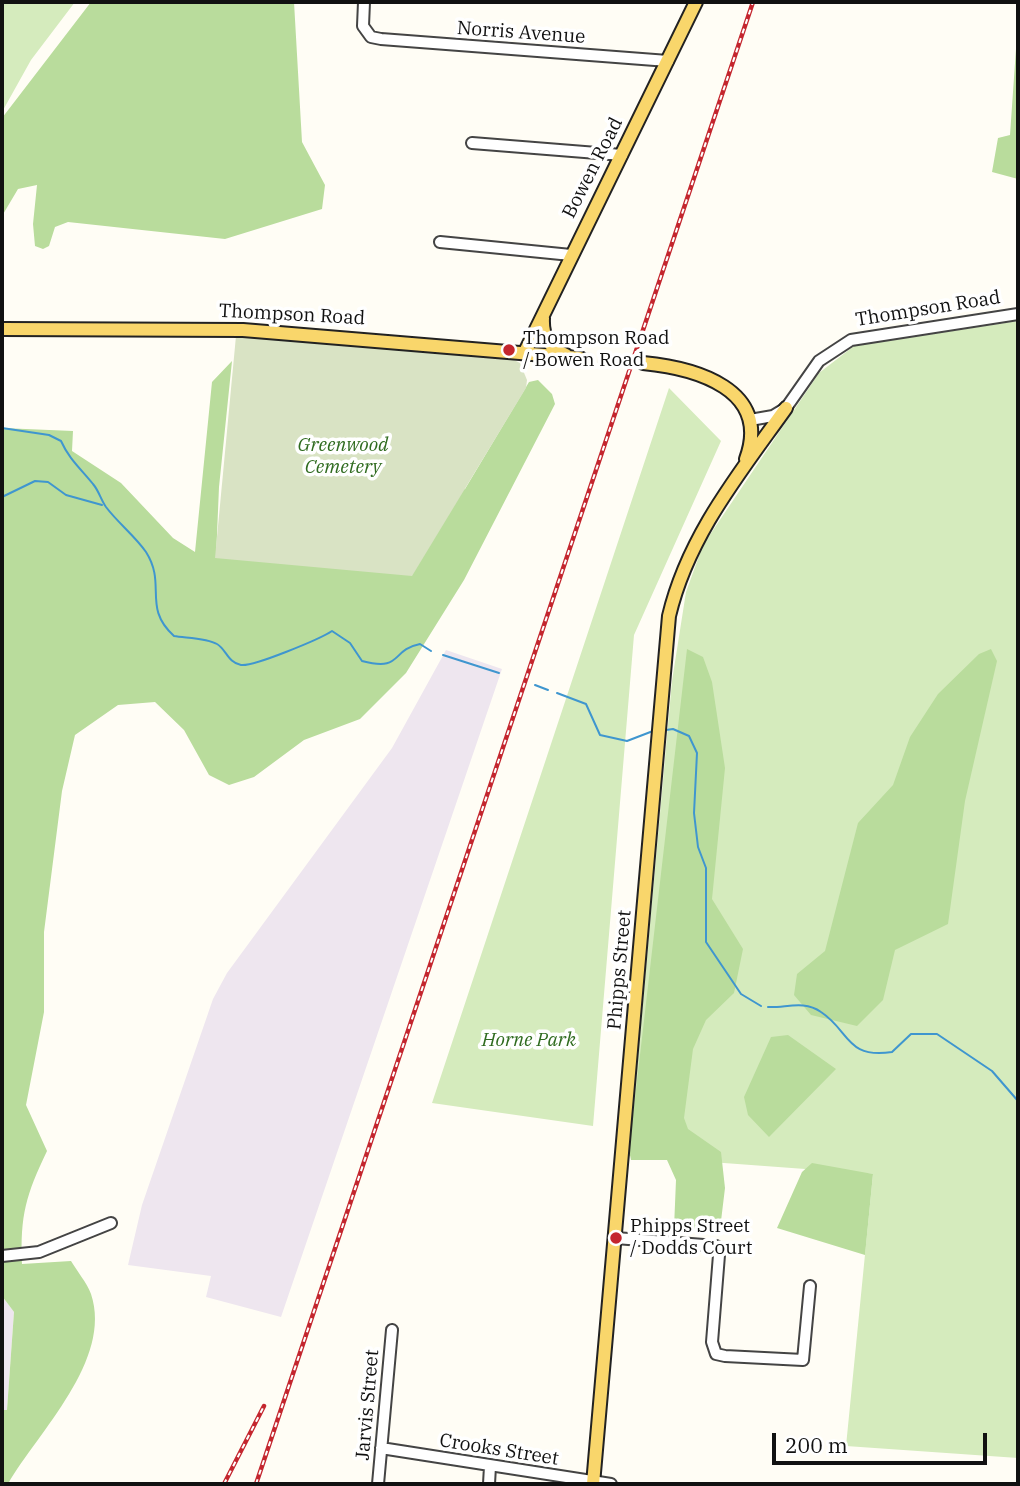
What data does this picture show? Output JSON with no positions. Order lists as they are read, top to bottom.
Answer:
{
  "streets": {
    "main road": ["Bowen Road", "Thompson Road", "Phipps Street"],
    "street": ["Norris Avenue", "Jarvis Street", "Crooks Street"]
  },
  "crossings": [
    ["Norris Avenue", "Bowen Road"],
    ["Bowen Road", "Thompson Road"],
    ["Phipps Street", "Crooks Street"],
    ["Jarvis Street", "Crooks Street"]
  ],
  "parks": ["Greenwood Cemetery", "Horne Park"],
  "places": ["Thompson Road / Bowen Road", "Phipps Street / Dodds Court"],
  "scale_bar": "200 m"
}
